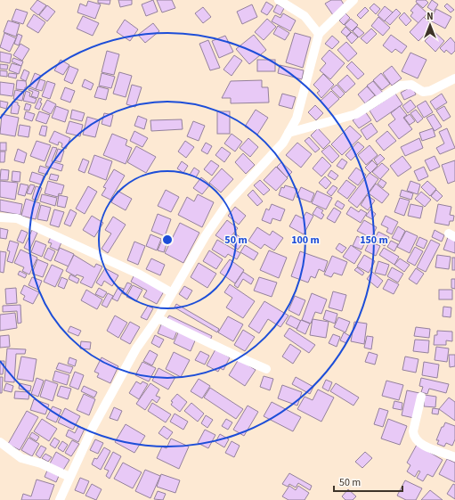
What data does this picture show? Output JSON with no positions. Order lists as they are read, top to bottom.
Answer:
{
  "scale_bar": "50 m",
  "north": "top",
  "rings": ["50 m", "100 m", "150 m"]
}
